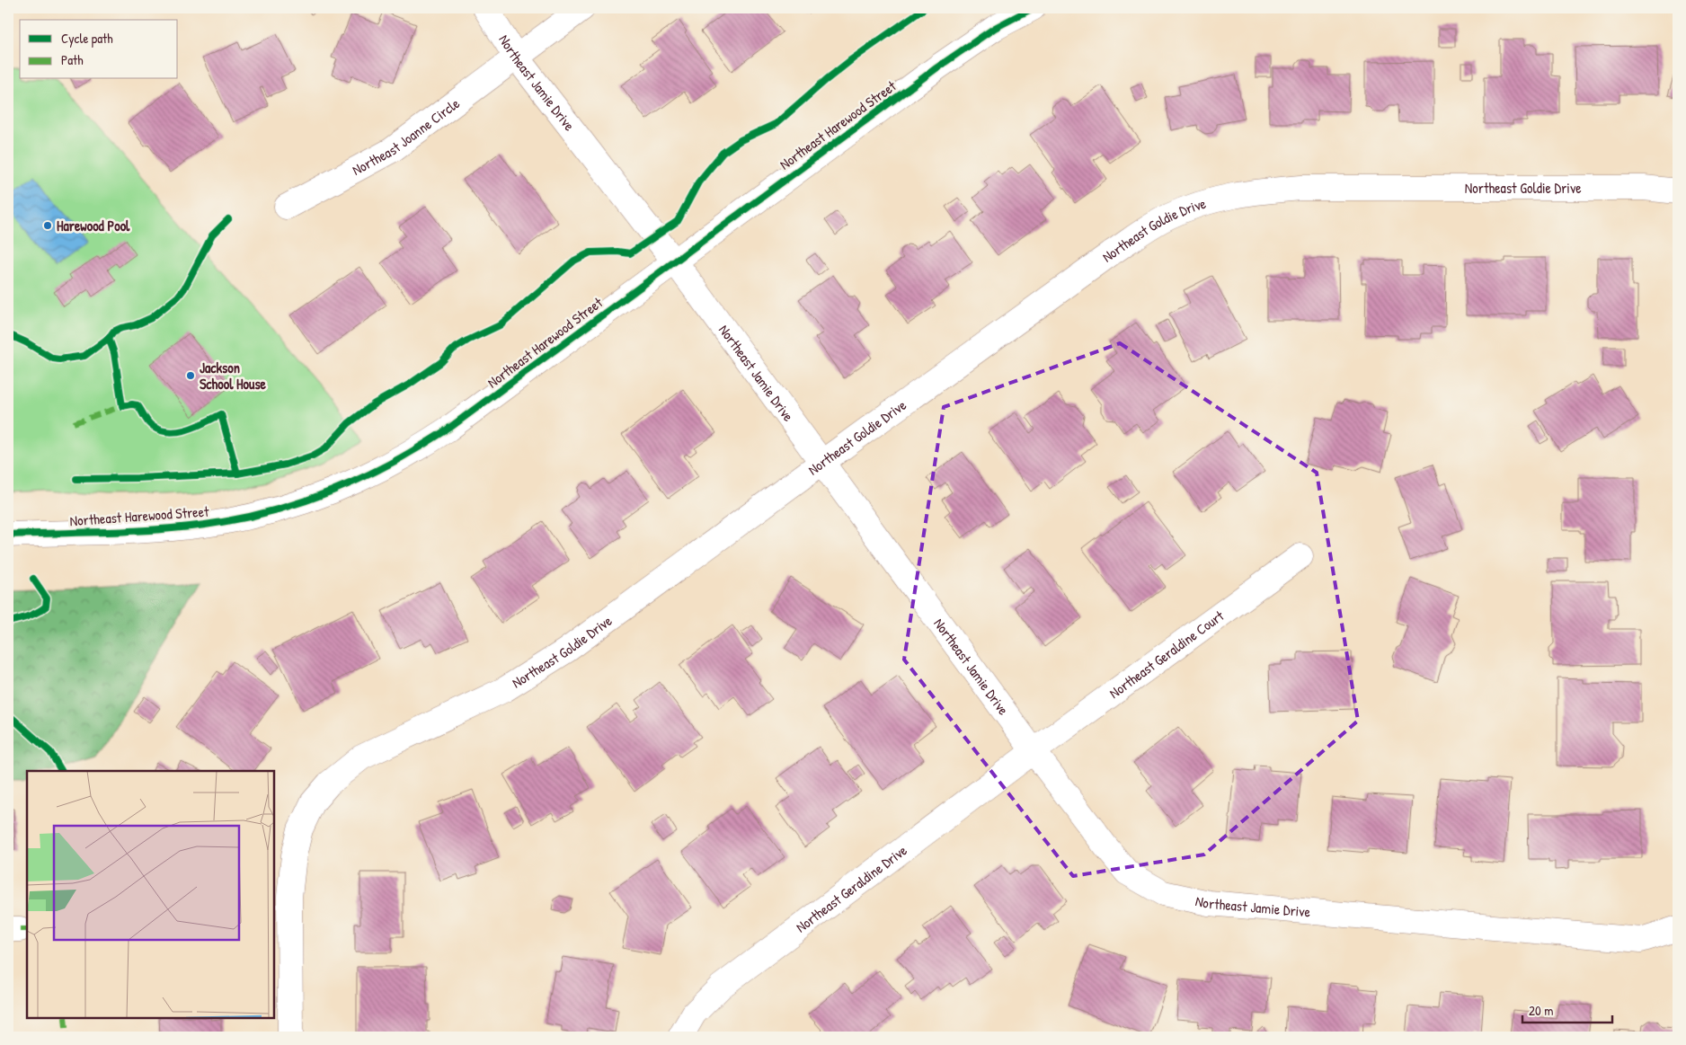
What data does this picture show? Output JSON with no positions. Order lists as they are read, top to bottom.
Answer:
{
  "streets": {
    "street": [
      "Northeast Jamie Drive",
      "Northeast Harewood Street",
      "Northeast Joanne Circle",
      "Northeast Goldie Drive",
      "Northeast Geraldine Court",
      "Northeast Geraldine Drive"
    ]
  },
  "crossings": [
    ["Northeast Jamie Drive", "Northeast Harewood Street"],
    ["Northeast Jamie Drive", "Northeast Joanne Circle"],
    ["Northeast Jamie Drive", "Northeast Goldie Drive"],
    ["Northeast Jamie Drive", "Northeast Geraldine Court"],
    ["Northeast Jamie Drive", "Northeast Geraldine Drive"],
    ["Northeast Geraldine Court", "Northeast Geraldine Drive"]
  ],
  "places": ["Harewood Pool", "Jackson School House"],
  "legend": ["Cycle path", "Path"],
  "scale_bar": "20 m"
}
